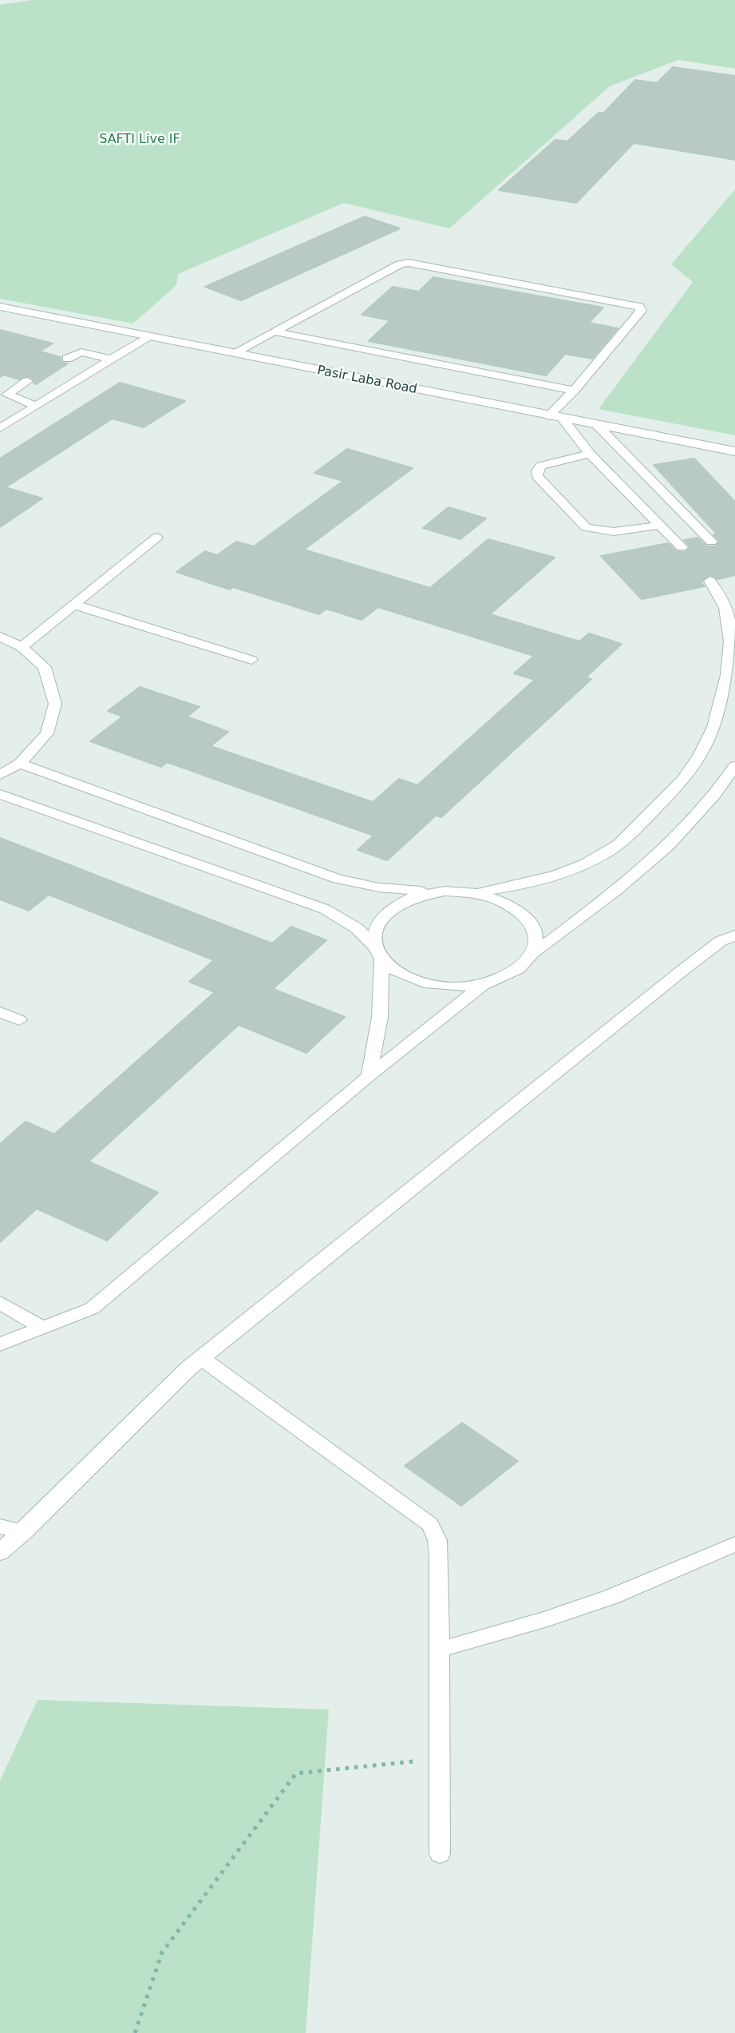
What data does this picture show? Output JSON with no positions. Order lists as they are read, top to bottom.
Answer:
{
  "streets": {
    "street": ["Pasir Laba Road"]
  },
  "parks": ["SAFTI Live IF"]
}
